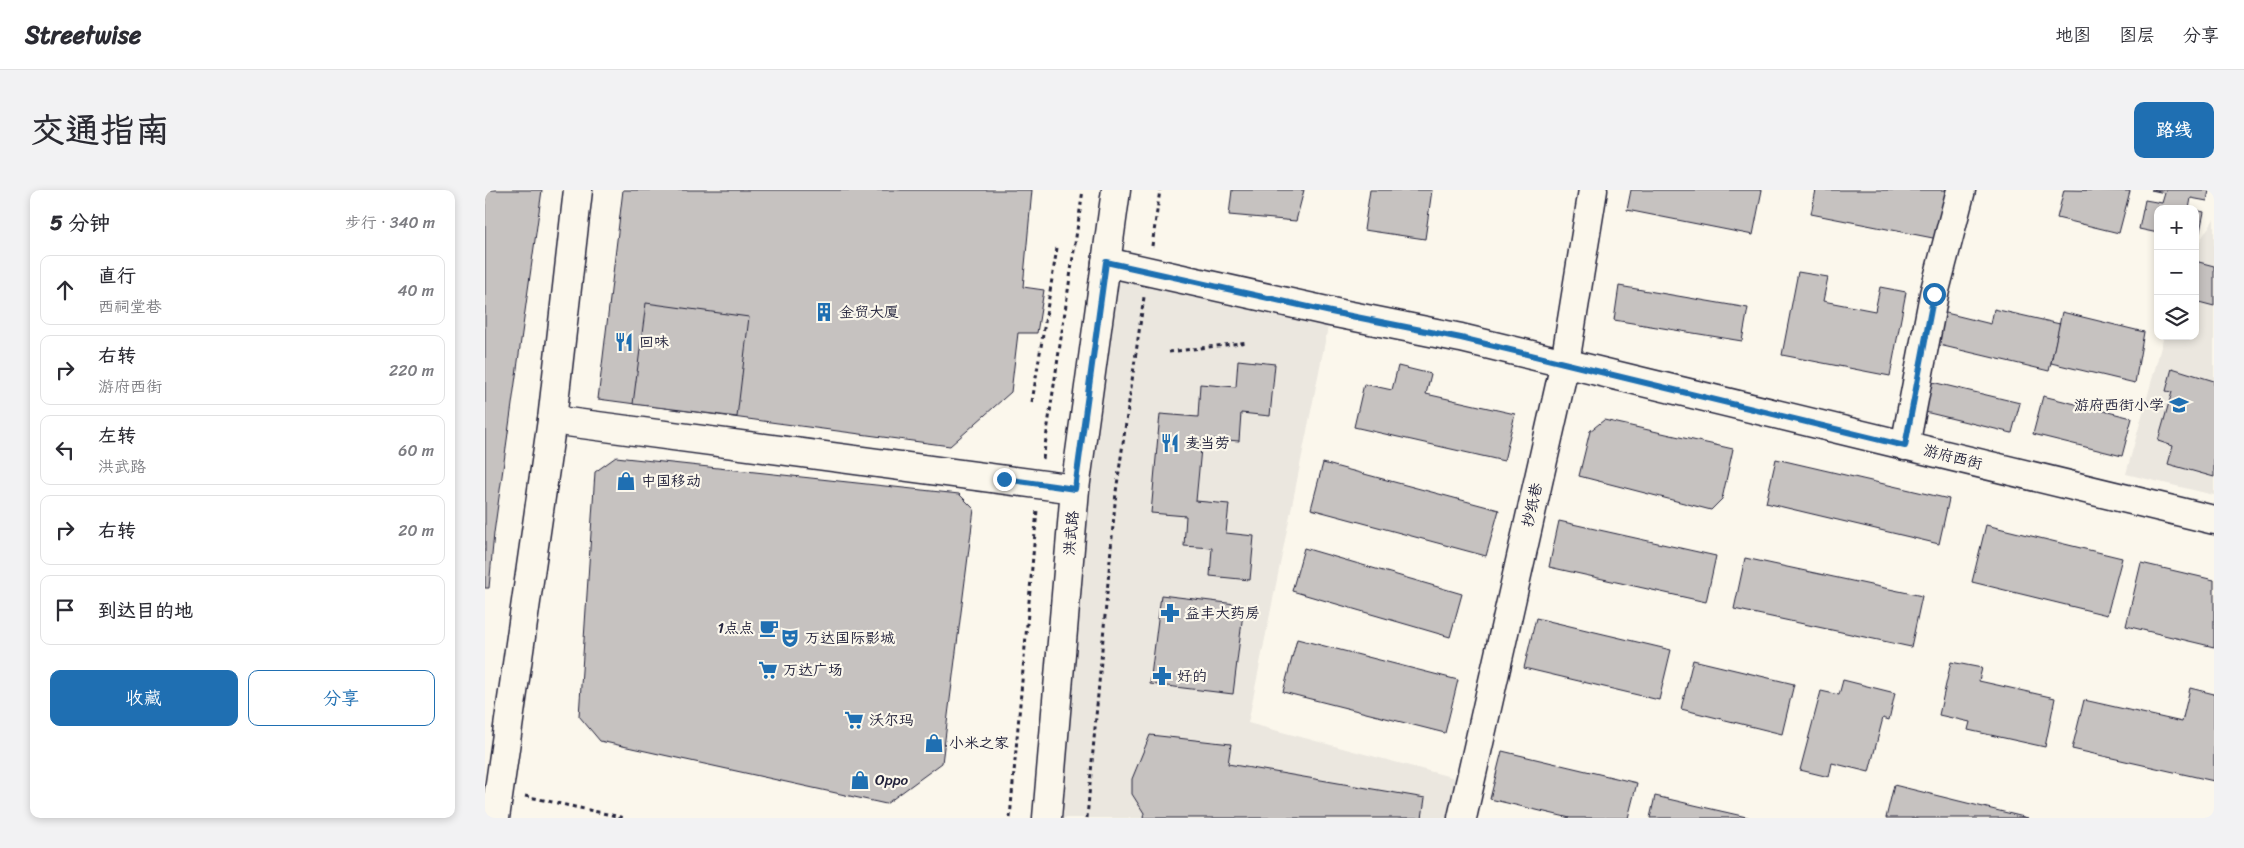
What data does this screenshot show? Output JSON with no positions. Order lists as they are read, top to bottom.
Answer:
{
  "streets": {
    "street": ["游府西街", "抄纸巷", "洪武路"]
  },
  "crossings": [
    ["游府西街", "抄纸巷"],
    ["游府西街", "洪武路"]
  ],
  "places": {
    "building": ["金贸大厦"],
    "restaurant": ["回味", "麦当劳"],
    "school or university": ["游府西街小学"],
    "shop": ["中国移动", "小米之家", "Oppo"],
    "pharmacy": ["益丰大药房", "好的"],
    "cafe": ["1点点"],
    "theatre": ["万达国际影城"],
    "supermarket": ["万达广场", "沃尔玛"]
  },
  "page": {
    "header": "Streetwise",
    "nav": ["地图", "图层", "分享"],
    "title": "交通指南",
    "buttons": [
      "路线",
      ["收藏", "分享"]
    ],
    "heading": ["5 分钟", "步行 · 340 m"],
    "map_buttons": ["+", "−"],
    "list": [
      ["直行", "西祠堂巷", "40 m"],
      ["右转", "游府西街", "220 m"],
      ["左转", "洪武路", "60 m"],
      ["右转", "20 m"],
      "到达目的地"
    ]
  }
}
